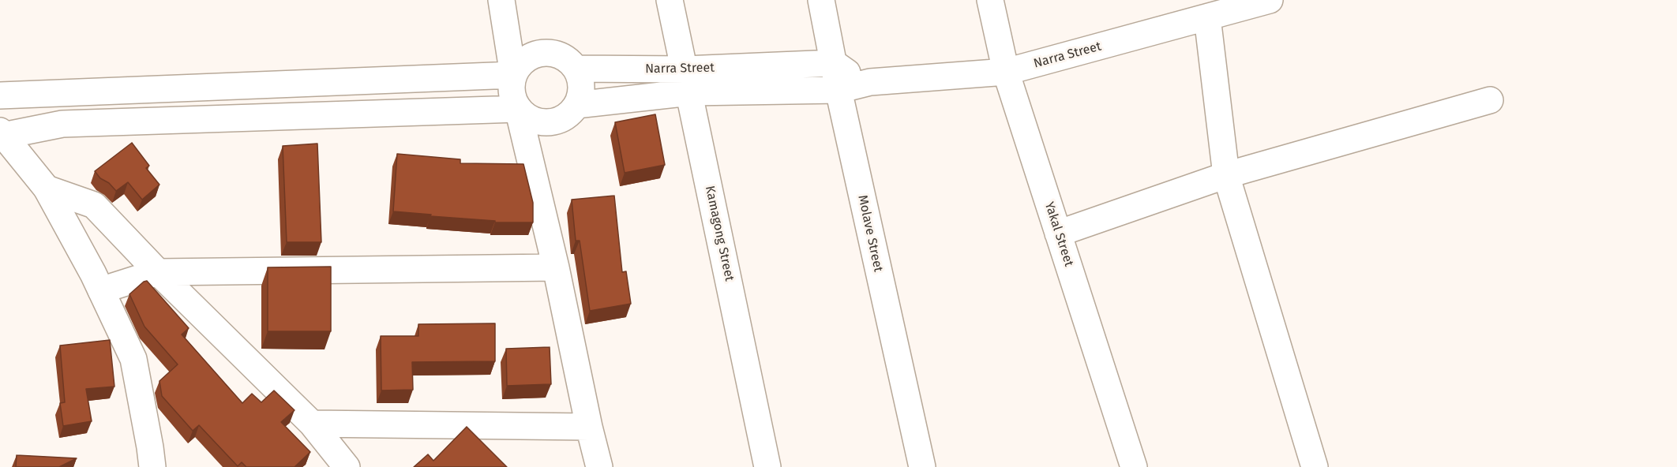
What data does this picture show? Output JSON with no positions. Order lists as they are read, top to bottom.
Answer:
{
  "streets": {
    "street": [
      "Narra Street",
      "Kamagong Street",
      "Molave Street",
      "Yakal Street"
    ]
  },
  "crossings": [
    ["Narra Street", "Kamagong Street"],
    ["Narra Street", "Molave Street"],
    ["Narra Street", "Yakal Street"]
  ]
}
